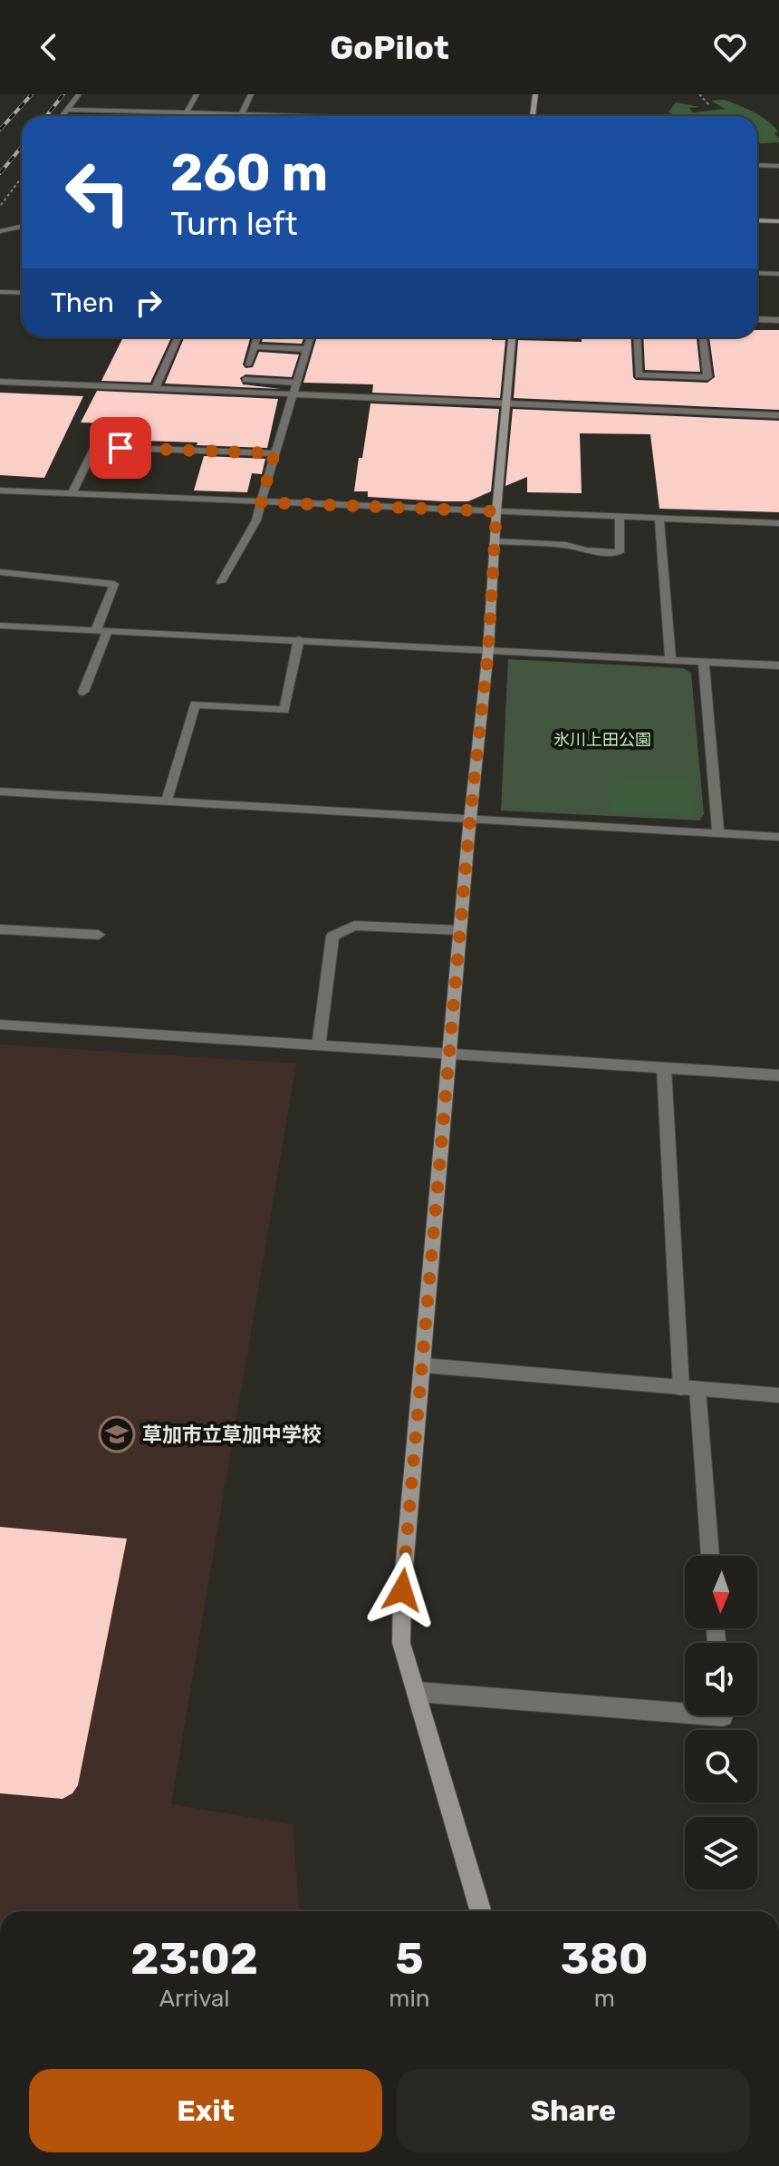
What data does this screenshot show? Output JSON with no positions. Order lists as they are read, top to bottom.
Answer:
{
  "parks": ["氷川上田公園"],
  "places": {
    "school or university": ["草加市立草加中学校"]
  },
  "north": "bottom",
  "page": {
    "header": "GoPilot",
    "turn": ["260 m", "Turn left"],
    "then": "Then",
    "eta": [
      "23:02",
      "Arrival",
      "5",
      "min",
      "380",
      "m"
    ],
    "buttons": ["Exit", "Share"]
  }
}
